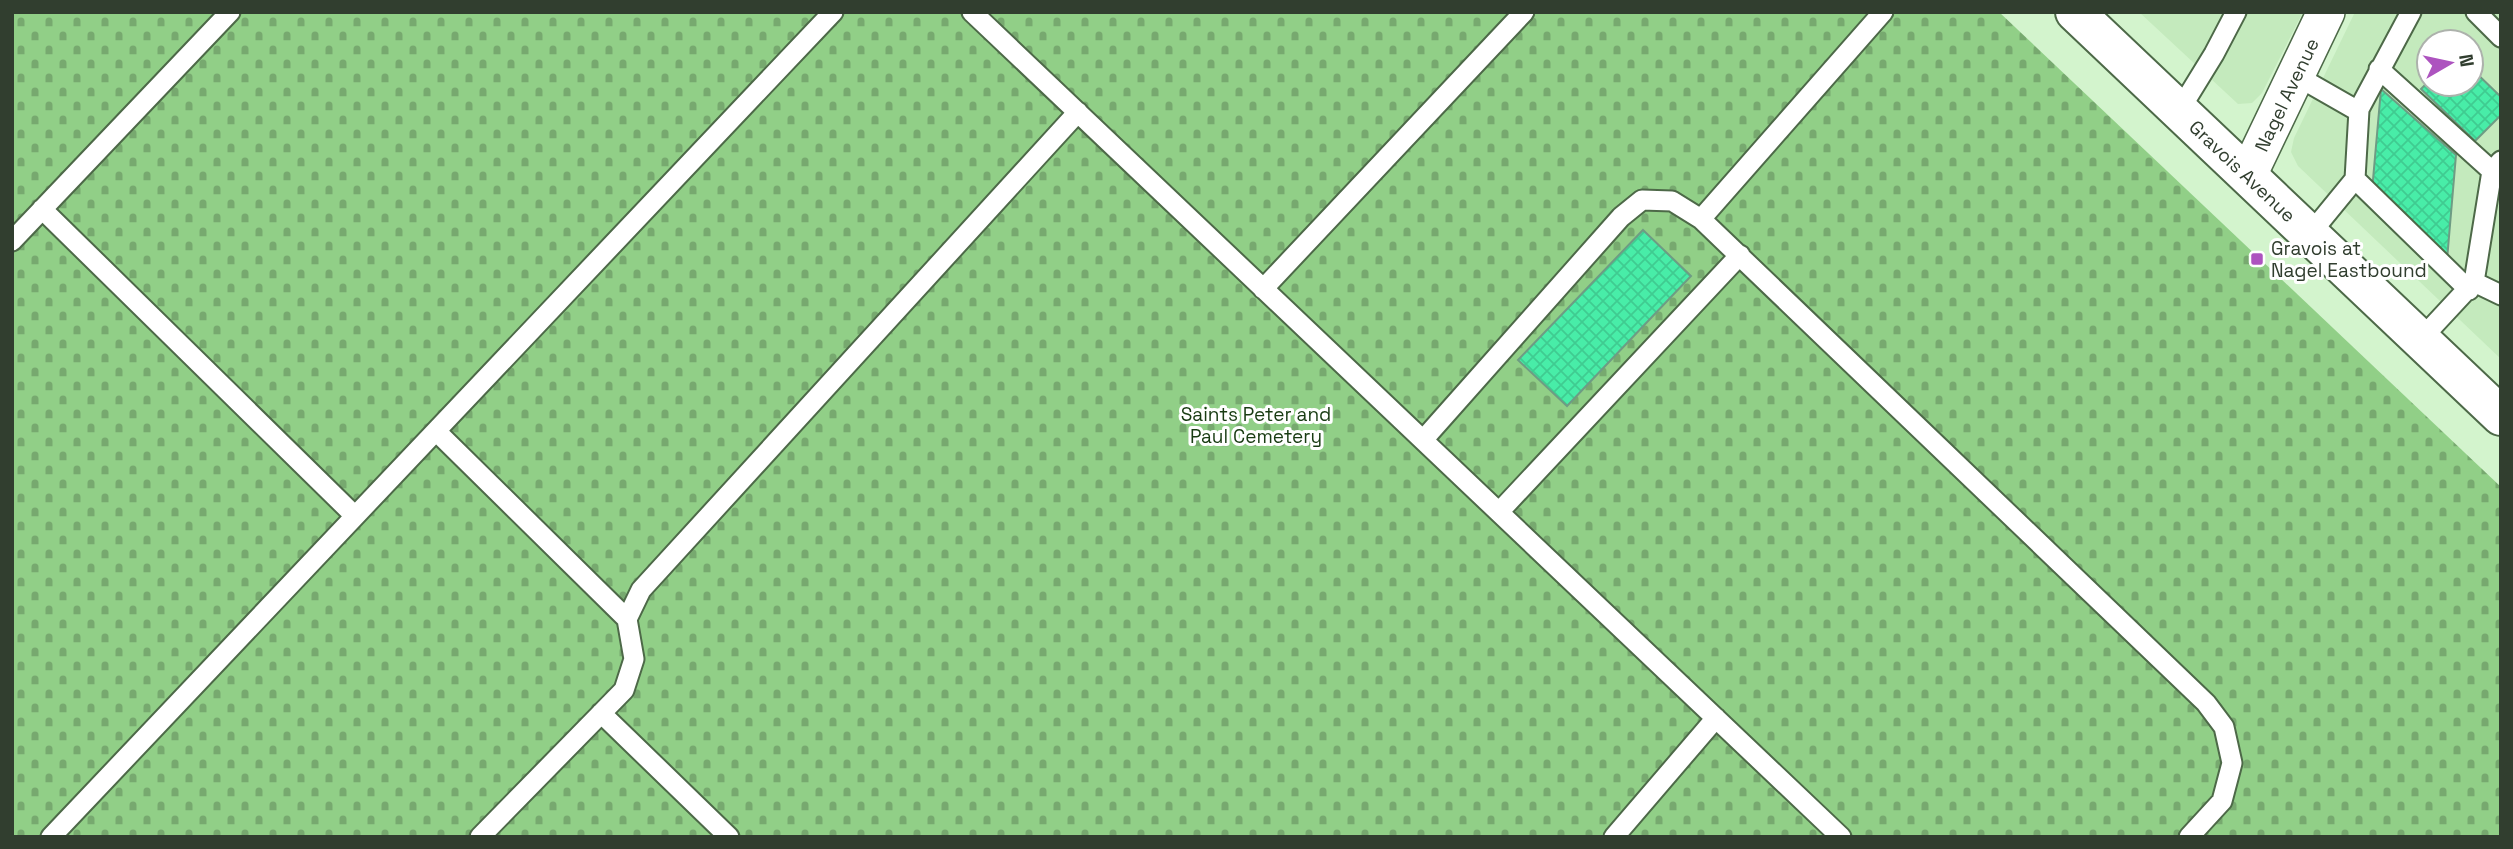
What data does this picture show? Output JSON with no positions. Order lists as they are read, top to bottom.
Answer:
{
  "streets": {
    "main road": ["Gravois Avenue"],
    "street": ["Nagel Avenue"]
  },
  "crossings": [
    ["Nagel Avenue", "Gravois Avenue"]
  ],
  "parks": ["Saints Peter and Paul Cemetery"],
  "places": {
    "transit": ["Gravois at Nagel Eastbound"]
  },
  "north": "right"
}
